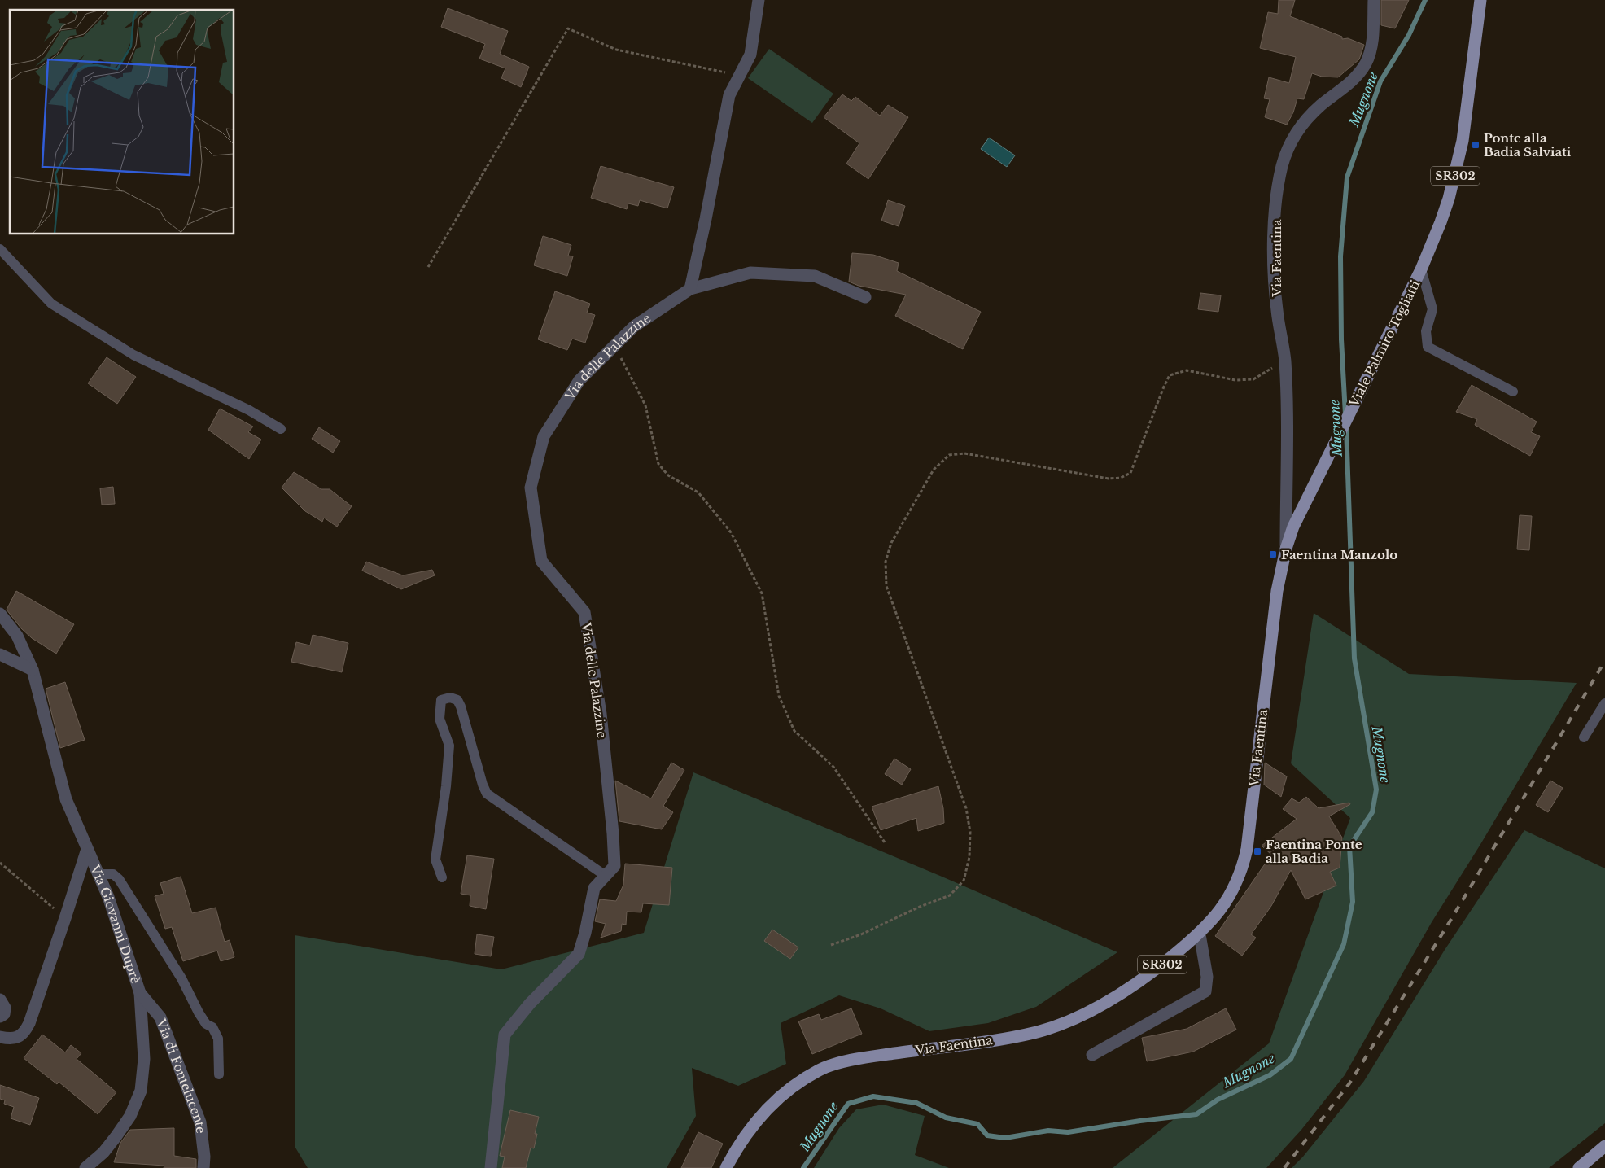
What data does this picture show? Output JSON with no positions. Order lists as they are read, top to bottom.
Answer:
{
  "streets": {
    "main road": ["SR302", "Via Faentina", "Viale Palmiro Togliatti"],
    "street": ["Via delle Palazzine", "Via Giovanni Duprè", "Via di Fontelucente"]
  },
  "crossings": [
    ["Via Faentina", "Viale Palmiro Togliatti"],
    ["Via Giovanni Duprè", "Via di Fontelucente"]
  ],
  "water": ["Mugnone"],
  "places": {
    "transit": ["Ponte alla Badia Salviati", "Faentina Manzolo", "Faentina Ponte alla Badia"]
  }
}
